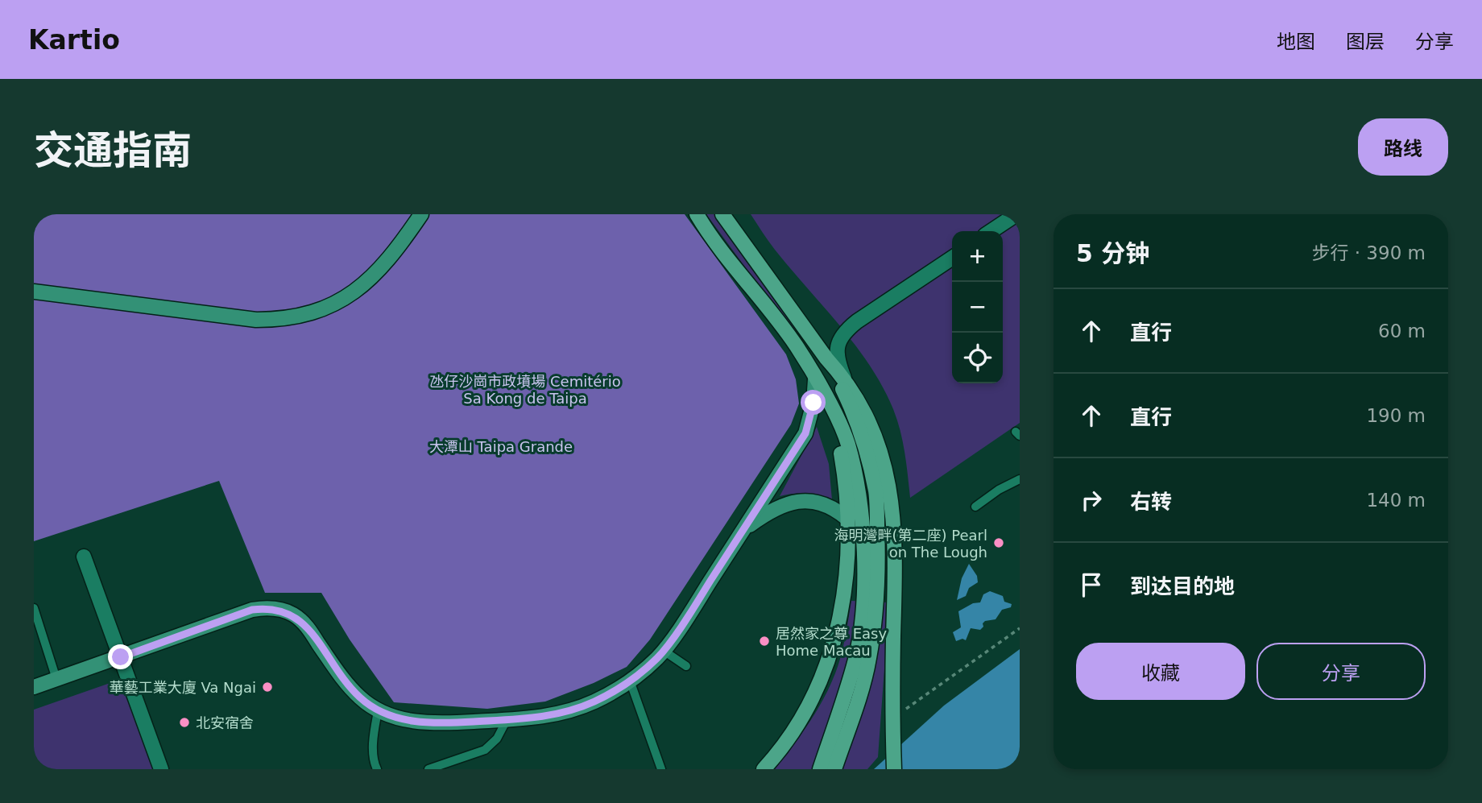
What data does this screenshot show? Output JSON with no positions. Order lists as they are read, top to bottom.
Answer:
{
  "parks": ["氹仔沙崗市政墳場 Cemitério Sa Kong de Taipa", "大潭山 Taipa Grande"],
  "places": [
    "海明灣畔(第二座) Pearl on The Lough",
    "居然家之尊 Easy Home Macau",
    "華藝工業大廈 Va Ngai",
    "北安宿舍"
  ],
  "page": {
    "header": "Kartio",
    "nav": ["地图", "图层", "分享"],
    "title": "交通指南",
    "buttons": [
      "路线",
      ["收藏", "分享"]
    ],
    "heading": ["5 分钟", "步行 · 390 m"],
    "map_buttons": ["+", "−"],
    "list": [
      ["直行", "60 m"],
      ["直行", "190 m"],
      ["右转", "140 m"],
      "到达目的地"
    ]
  }
}
